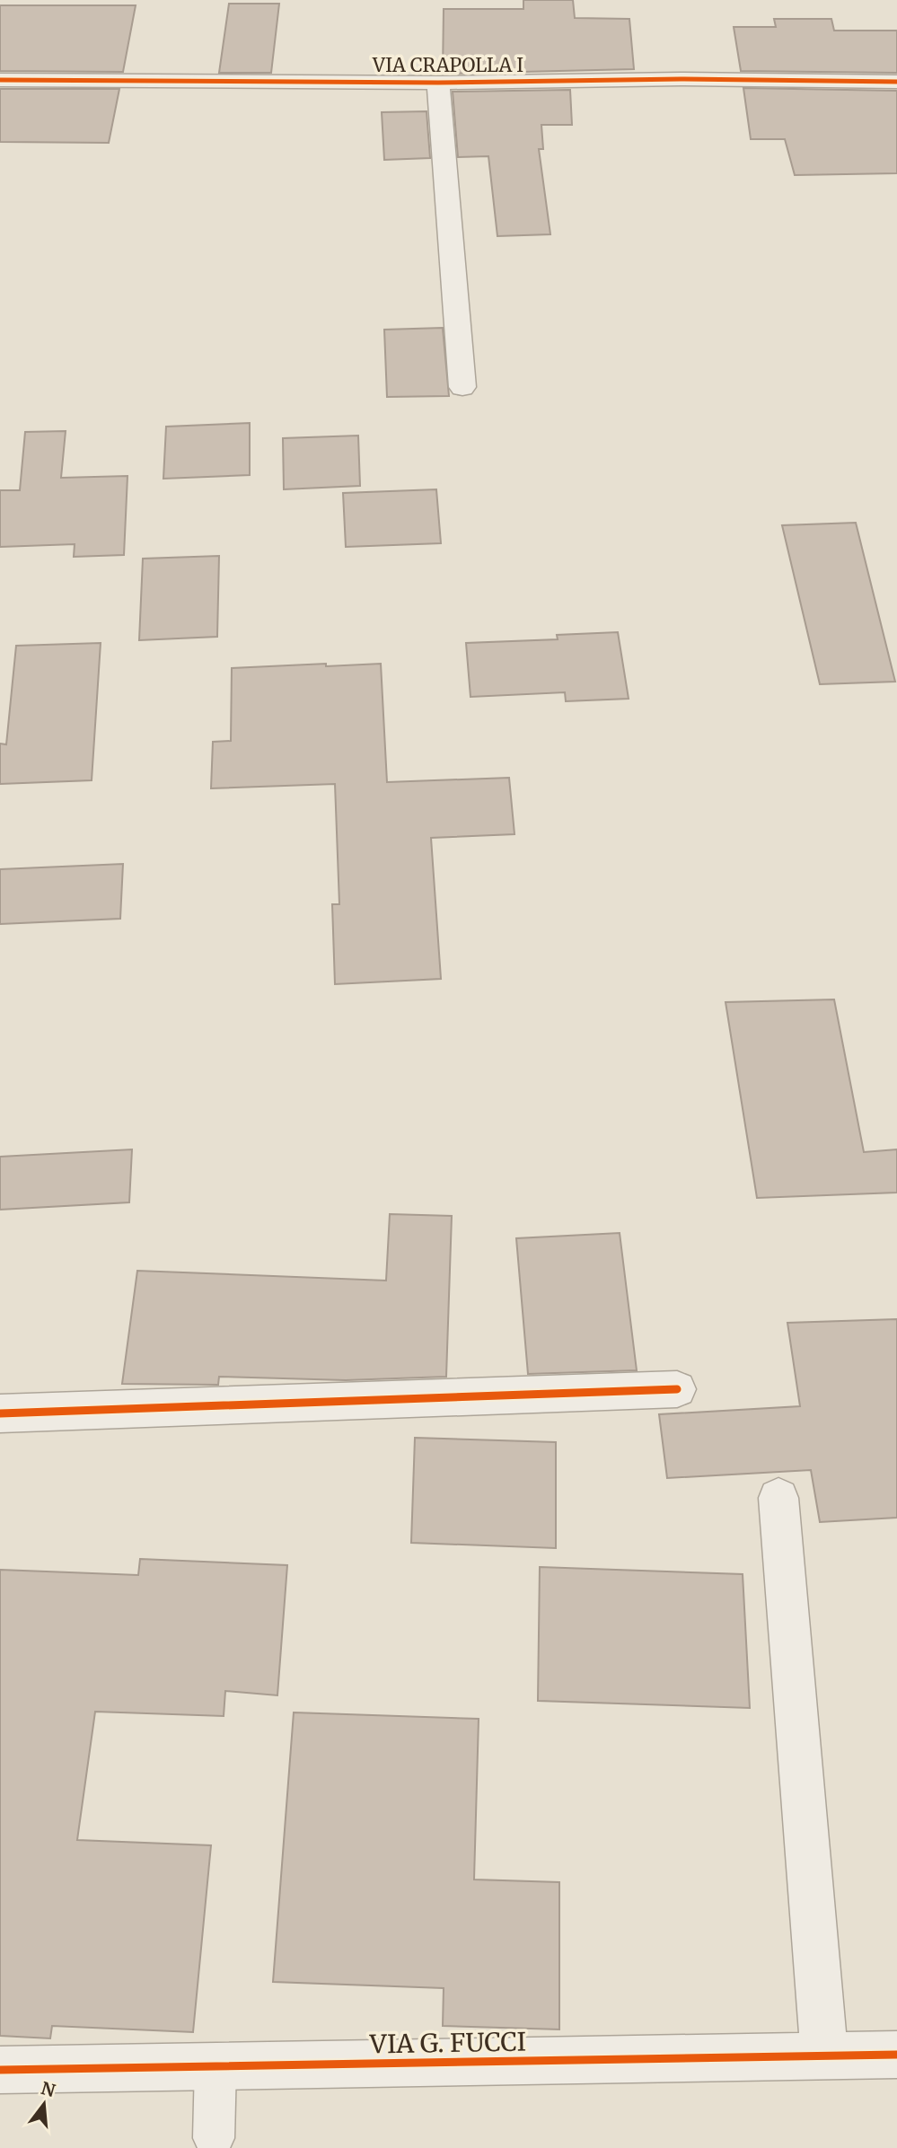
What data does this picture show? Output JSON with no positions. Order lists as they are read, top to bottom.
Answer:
{
  "streets": {
    "street": ["VIA CRAPOLLA I", "VIA G. FUCCI"]
  },
  "north": "top"
}
